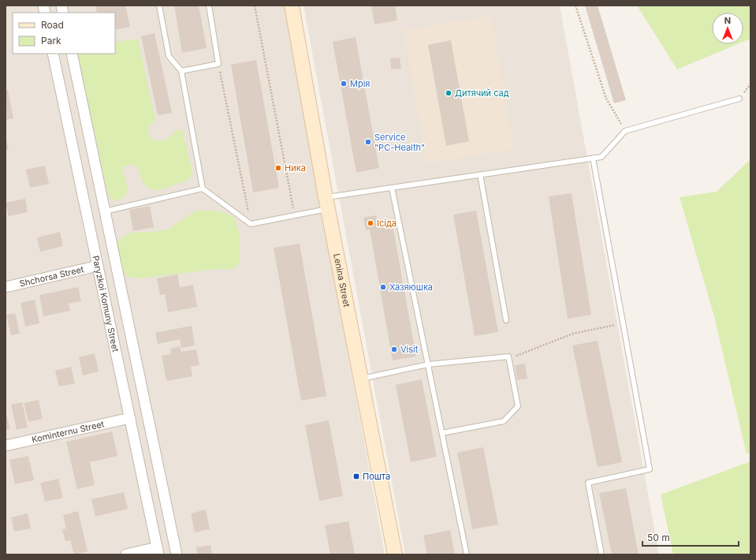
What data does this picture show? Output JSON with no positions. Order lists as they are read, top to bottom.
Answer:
{
  "streets": {
    "main road": ["Lenina Street"],
    "street": ["Shchorsa Street", "Paryzkoi Komuny Street", "Kominternu Street"]
  },
  "crossings": [
    ["Shchorsa Street", "Paryzkoi Komuny Street"],
    ["Paryzkoi Komuny Street", "Kominternu Street"]
  ],
  "places": {
    "other": [
      "Мрія",
      "Дитячий сад",
      "Service \"PC-Health\"",
      "Ника",
      "Ісіда",
      "Хазяюшка",
      "Visit"
    ],
    "transit": ["Пошта"]
  },
  "legend": ["Road", "Park"],
  "scale_bar": "50 m",
  "north": "top"
}
